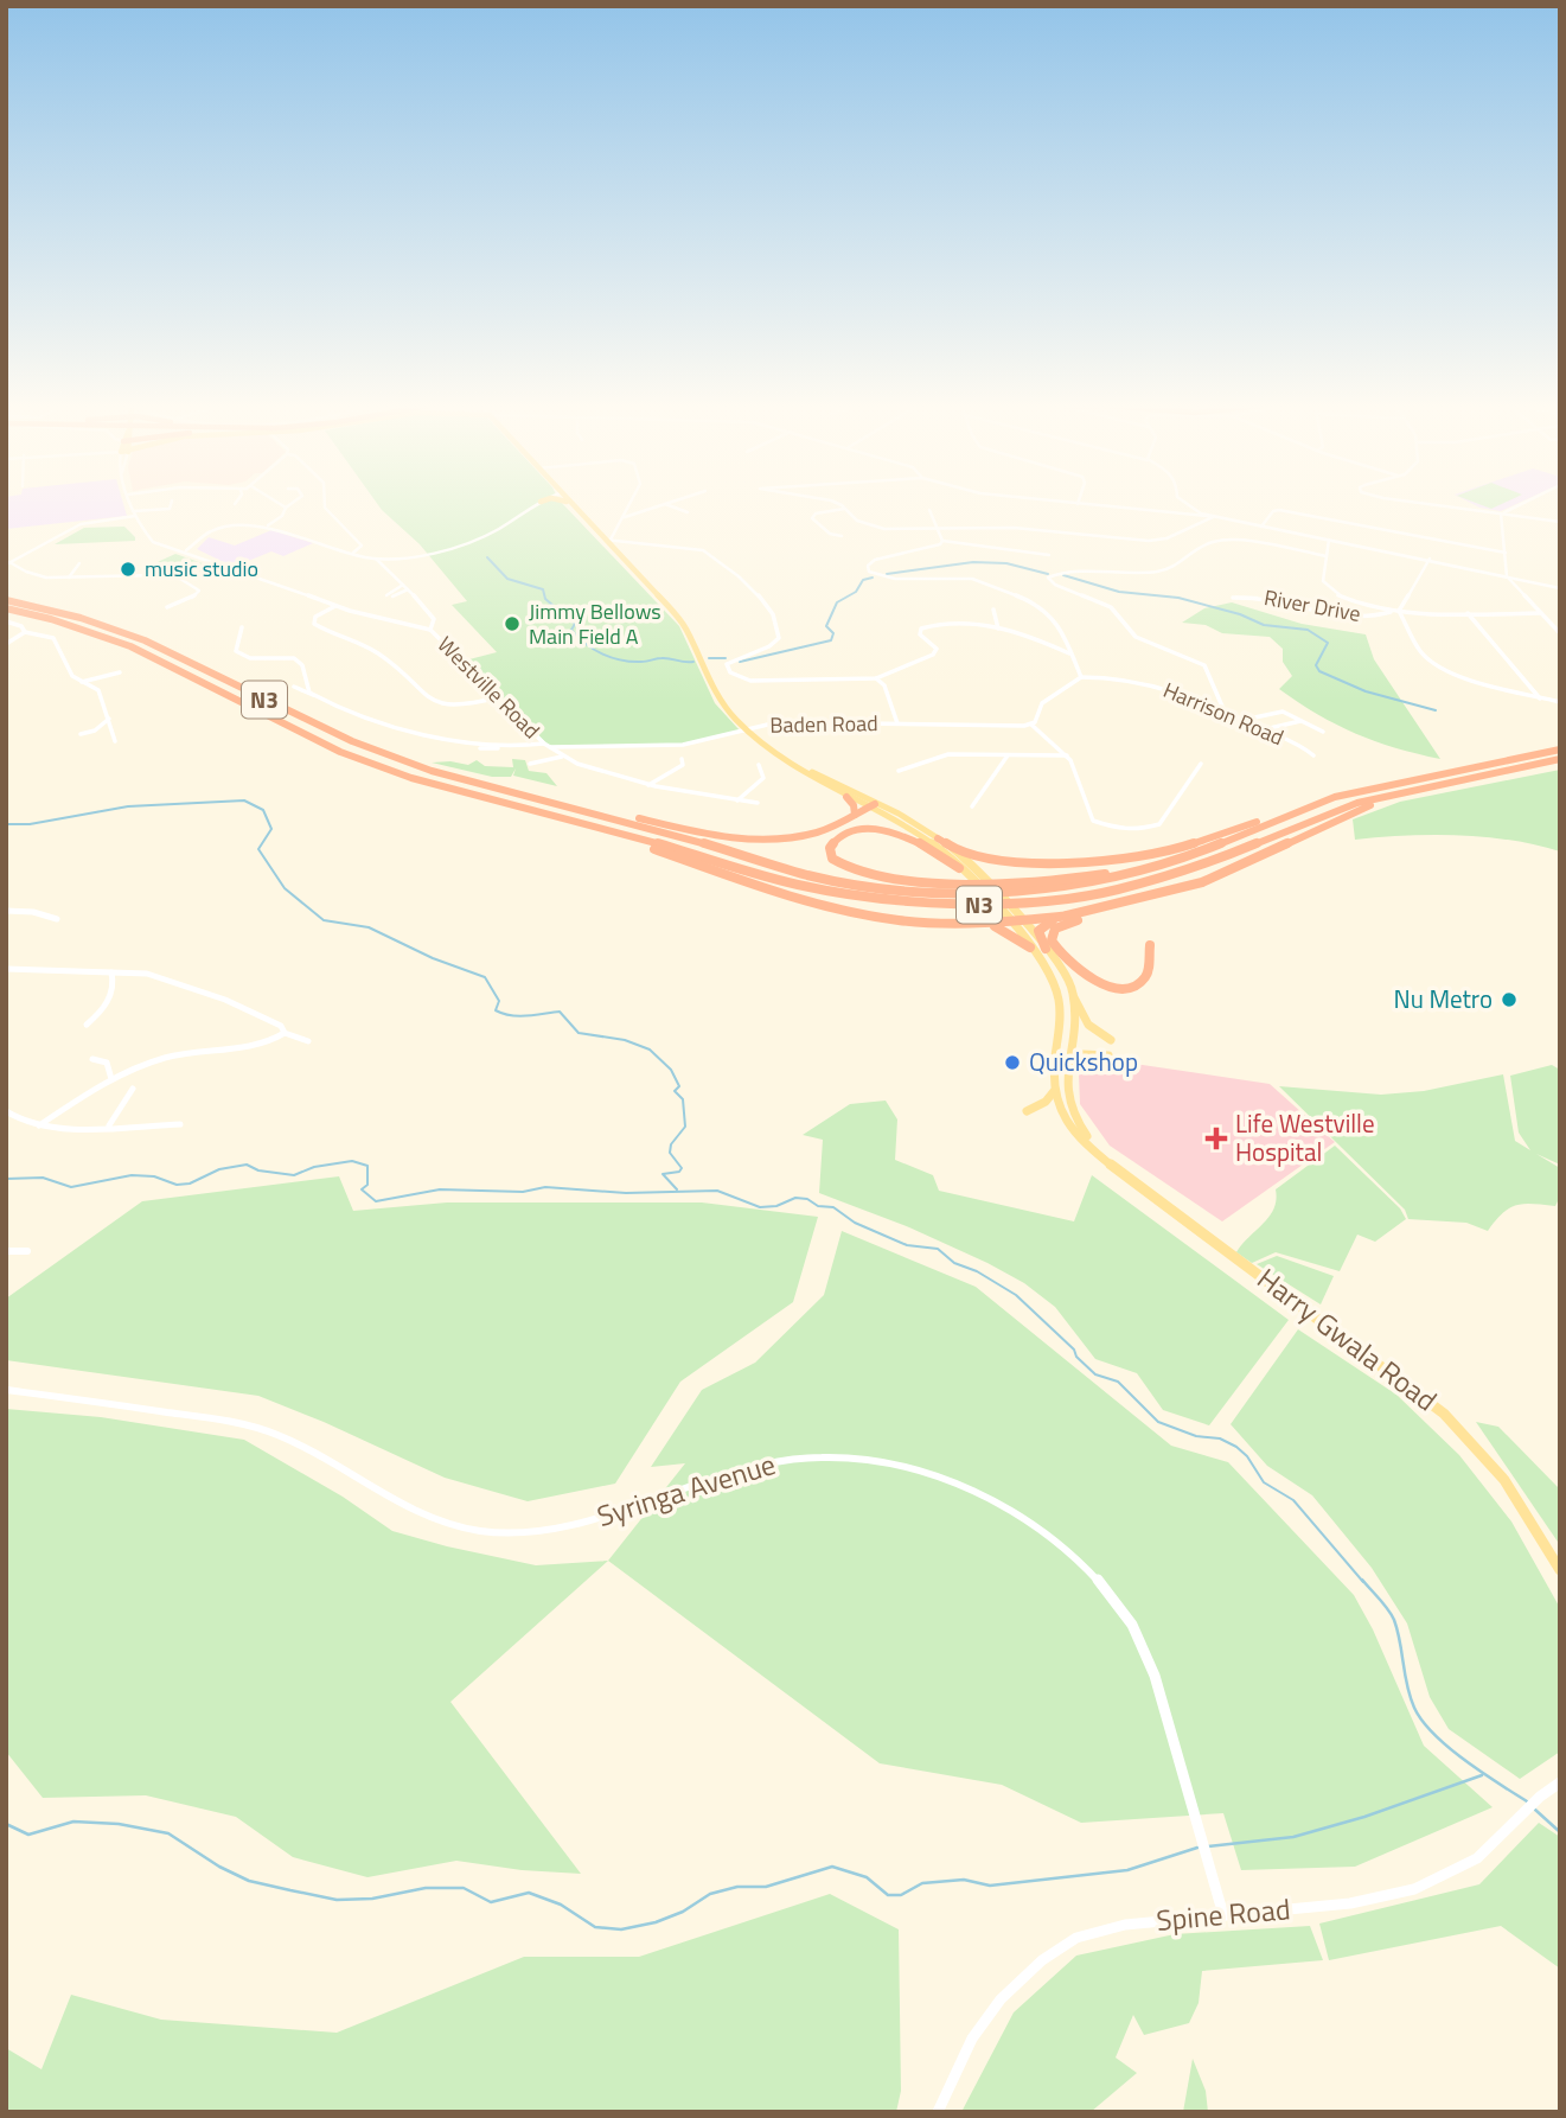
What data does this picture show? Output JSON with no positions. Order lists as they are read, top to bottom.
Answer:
{
  "streets": {
    "highway": ["N3"],
    "main road": ["Harry Gwala Road"],
    "street": [
      "River Drive",
      "Westville Road",
      "Harrison Road",
      "Baden Road",
      "Syringa Avenue",
      "Spine Road"
    ]
  },
  "crossings": [
    ["Westville Road", "Baden Road"],
    ["Syringa Avenue", "Spine Road"]
  ],
  "places": {
    "other": [
      "music studio",
      "Jimmy Bellows Main Field A",
      "Nu Metro",
      "Quickshop"
    ],
    "health": ["Life Westville Hospital"]
  }
}
